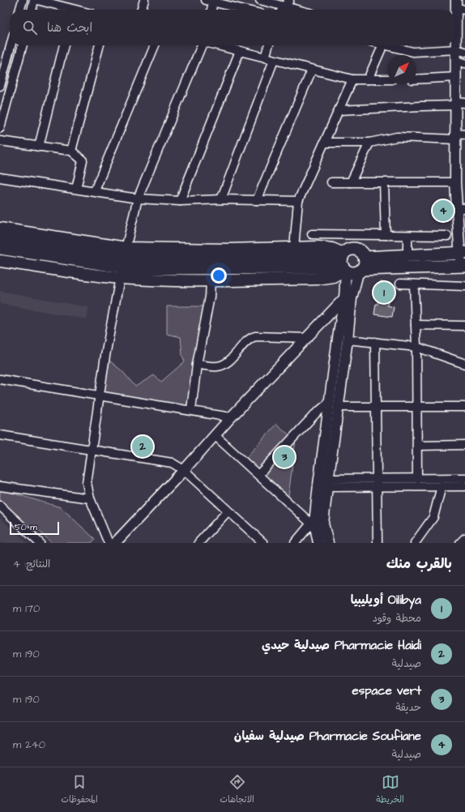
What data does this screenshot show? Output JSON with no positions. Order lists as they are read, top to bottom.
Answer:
{
  "scale_bar": "50 m",
  "north": "top right",
  "page": {
    "search": "ابحث هنا",
    "pins": [
      "4",
      "1",
      "2",
      "3"
    ],
    "scale": "50 m",
    "heading": ["بالقرب منك", "النتائج: 4"],
    "list": [
      {
        "mark": "1",
        "name": "Oilibya أويليبيا",
        "note": "محطة وقود",
        "value": "170 m"
      },
      {
        "mark": "2",
        "name": "Pharmacie Haidi صيدلية حيدي",
        "note": "صيدلية",
        "value": "190 m"
      },
      {
        "mark": "3",
        "name": "espace vert",
        "note": "حديقة",
        "value": "190 m"
      },
      {
        "mark": "4",
        "name": "Pharmacie Soufiane صيدلية سفيان",
        "note": "صيدلية",
        "value": "240 m"
      }
    ],
    "nav": ["الخريطة", "الاتجاهات", "المحفوظات"]
  }
}
